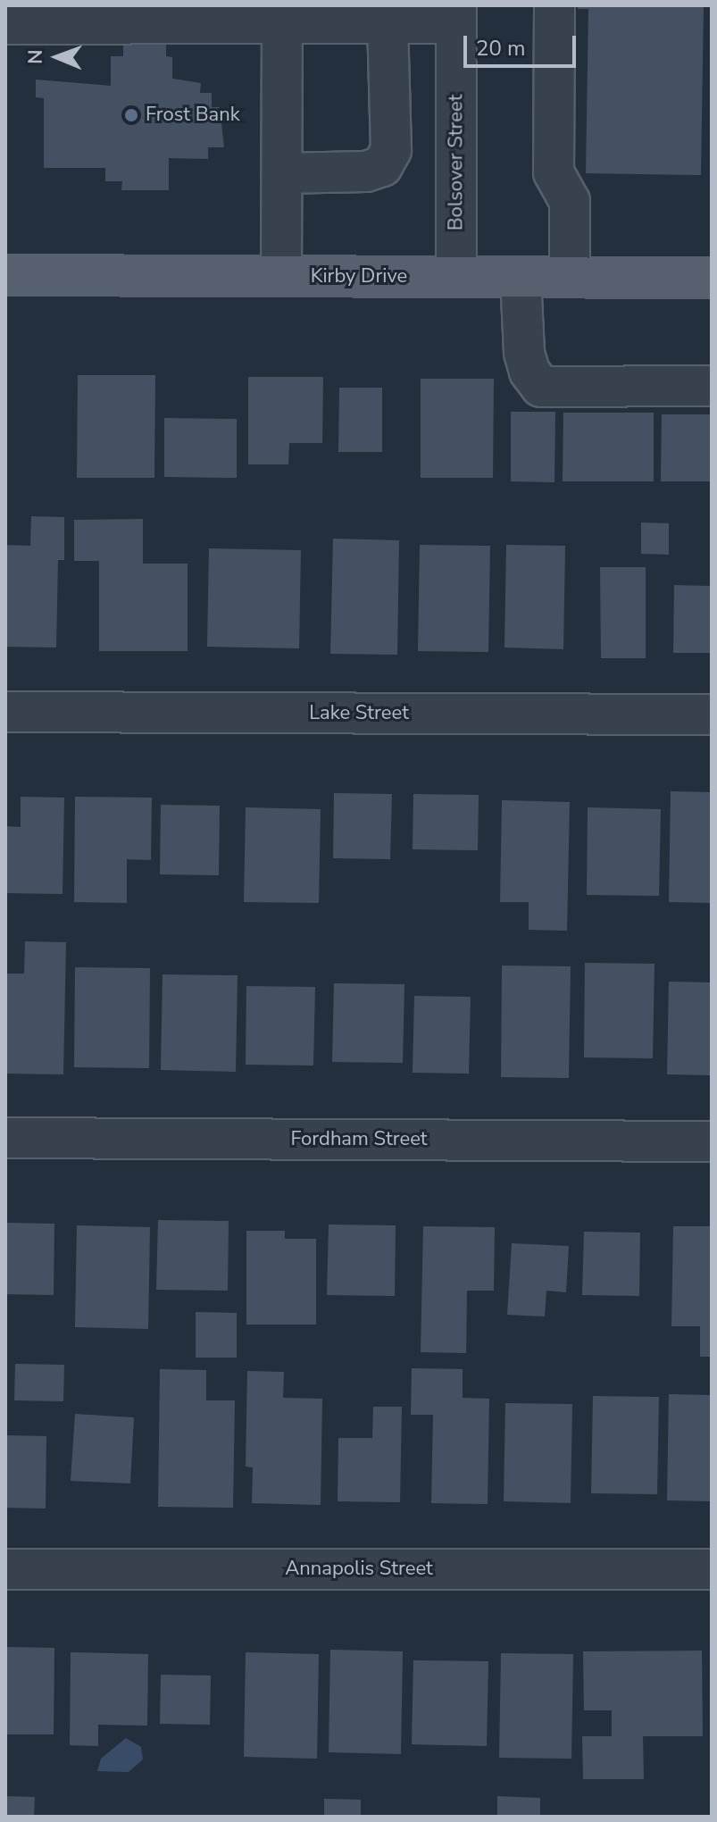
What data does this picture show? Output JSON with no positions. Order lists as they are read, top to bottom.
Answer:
{
  "streets": {
    "main road": ["Kirby Drive"],
    "street": [
      "Bolsover Street",
      "Lake Street",
      "Fordham Street",
      "Annapolis Street"
    ]
  },
  "crossings": [
    ["Bolsover Street", "Kirby Drive"]
  ],
  "places": ["Frost Bank"],
  "scale_bar": "20 m",
  "north": "left"
}
